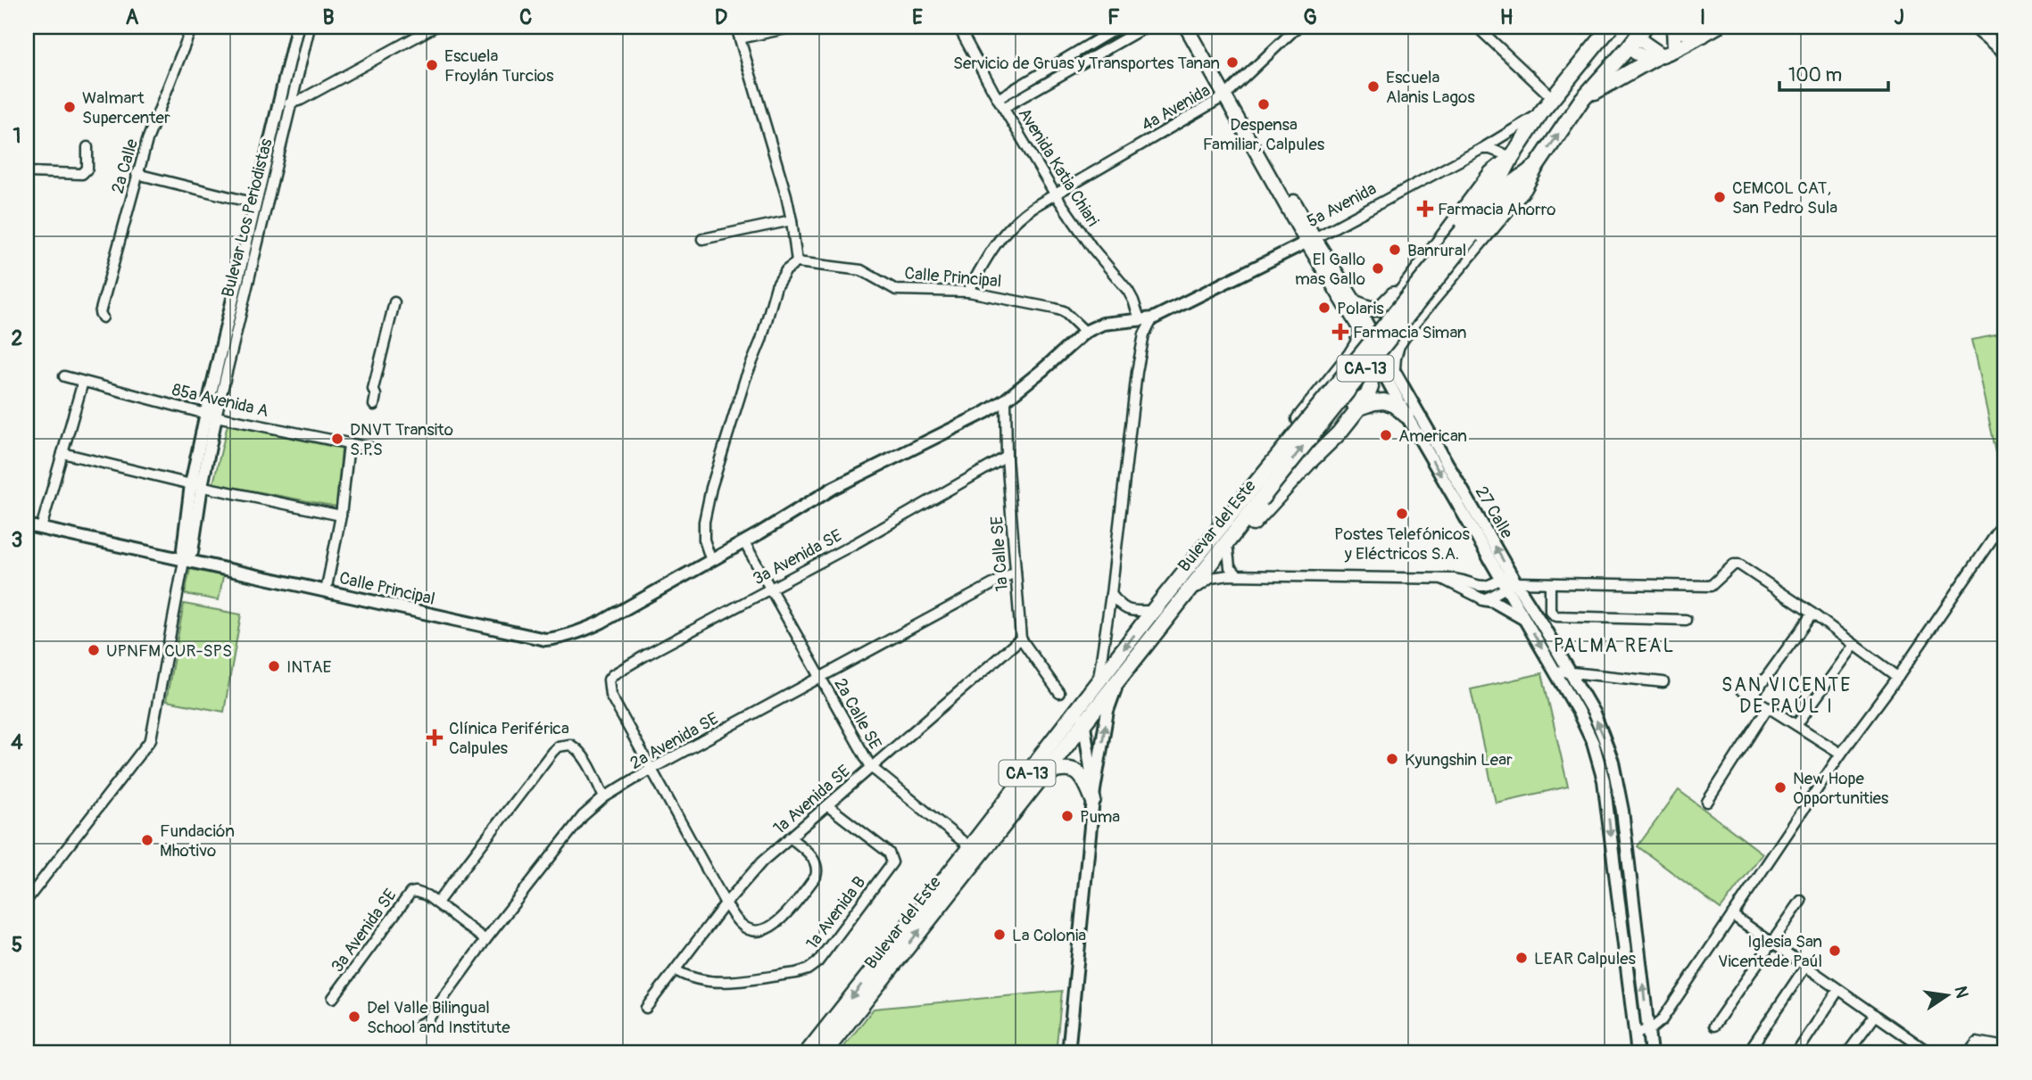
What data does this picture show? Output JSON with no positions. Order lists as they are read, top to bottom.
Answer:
{
  "streets": {
    "highway": ["CA-13", "Bulevar del Este"],
    "main road": ["27 Calle"],
    "street": [
      "4a Avenida",
      "2a Calle",
      "Avenida Katia Chiari",
      "5a Avenida",
      "Bulevar Los Periodistas",
      "Calle Principal",
      "85a Avenida A",
      "1a Calle SE",
      "3a Avenida SE",
      "2a Calle SE",
      "2a Avenida SE",
      "1a Avenida SE",
      "1a Avenida B"
    ]
  },
  "crossings": [
    ["4a Avenida", "Avenida Katia Chiari"],
    ["4a Avenida", "Calle Principal"],
    ["4a Avenida", "27 Calle"],
    ["Avenida Katia Chiari", "Calle Principal"],
    ["5a Avenida", "Calle Principal"],
    ["5a Avenida", "27 Calle"],
    ["5a Avenida", "Bulevar del Este"],
    ["Bulevar Los Periodistas", "Calle Principal"],
    ["Bulevar Los Periodistas", "85a Avenida A"],
    ["Calle Principal", "1a Calle SE"],
    ["Calle Principal", "2a Calle SE"],
    ["Bulevar del Este", "2a Calle SE"],
    ["1a Calle SE", "3a Avenida SE"],
    ["1a Calle SE", "2a Avenida SE"],
    ["1a Calle SE", "1a Avenida SE"],
    ["3a Avenida SE", "2a Calle SE"],
    ["3a Avenida SE", "2a Avenida SE"],
    ["2a Calle SE", "2a Avenida SE"],
    ["2a Calle SE", "1a Avenida SE"],
    ["1a Avenida SE", "1a Avenida B"]
  ],
  "districts": ["PALMA REAL", "SAN VICENTE DE PAÚL I"],
  "places": {
    "other": [
      "Servicio de Gruas y Transportes Tanan",
      "Escuela Froylán Turcios",
      "Escuela Alanis Lagos",
      "Despensa Familiar, Calpules",
      "Walmart Supercenter",
      "CEMCOL CAT, San Pedro Sula",
      "Banrural",
      "El Gallo mas Gallo",
      "Polaris",
      "American",
      "DNVT Transito S.P.S",
      "Postes Telefónicos y Eléctricos S.A.",
      "UPNFM CUR-SPS",
      "INTAE",
      "Kyungshin Lear",
      "New Hope Opportunities",
      "Puma",
      "Fundación Mhotivo",
      "La Colonia",
      "Iglesia San Vicentede Paúl",
      "LEAR Calpules",
      "Del Valle Bilingual School and Institute"
    ],
    "health": ["Farmacia Ahorro", "Farmacia Siman", "Clínica Periférica Calpules"]
  },
  "scale_bar": "100 m",
  "north": "right",
  "grid": {
    "columns": [
      "A",
      "B",
      "C",
      "D",
      "E",
      "F",
      "G",
      "H",
      "I",
      "J"
    ],
    "rows": [
      "1",
      "2",
      "3",
      "4",
      "5"
    ]
  }
}
